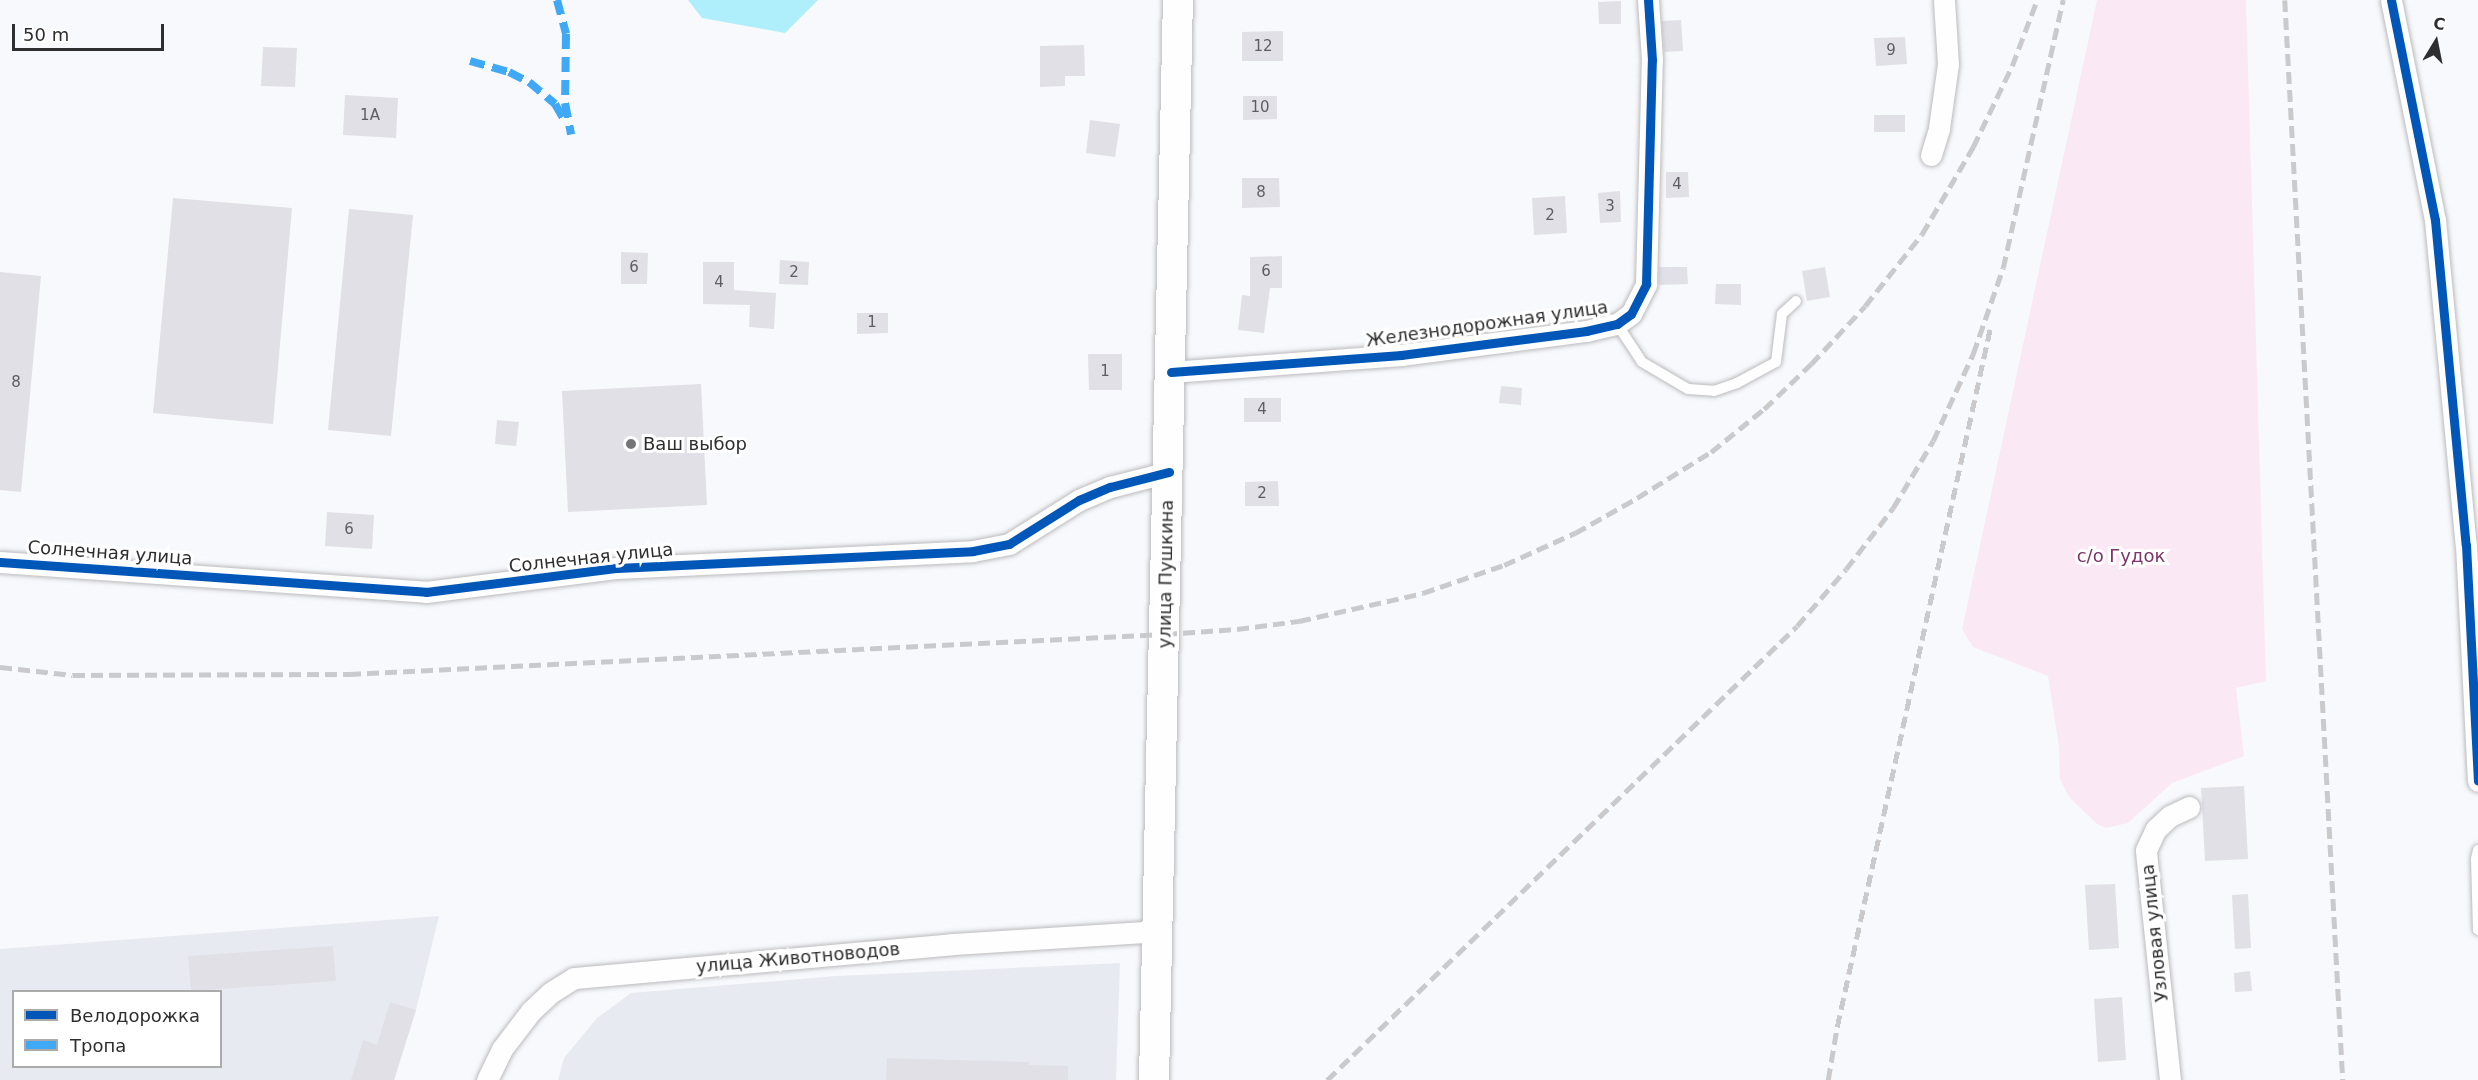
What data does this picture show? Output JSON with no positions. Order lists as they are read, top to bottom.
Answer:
{
  "streets": {
    "main road": ["улица Пушкина"],
    "street": [
      "Железнодорожная улица",
      "Солнечная улица",
      "Узловая улица",
      "улица Животноводов"
    ]
  },
  "crossings": [
    ["Железнодорожная улица", "улица Пушкина"],
    ["Солнечная улица", "улица Пушкина"],
    ["улица Пушкина", "улица Животноводов"]
  ],
  "parks": ["с/о Гудок"],
  "places": ["Ваш выбор"],
  "house_numbers": [
    "12",
    "9",
    "10",
    "1А",
    "4",
    "8",
    "3",
    "2",
    "6",
    "6",
    "2",
    "4",
    "1",
    "1",
    "8",
    "4",
    "2",
    "6"
  ],
  "legend": ["Велодорожка", "Тропа"],
  "scale_bar": "50 m",
  "north": "top"
}
